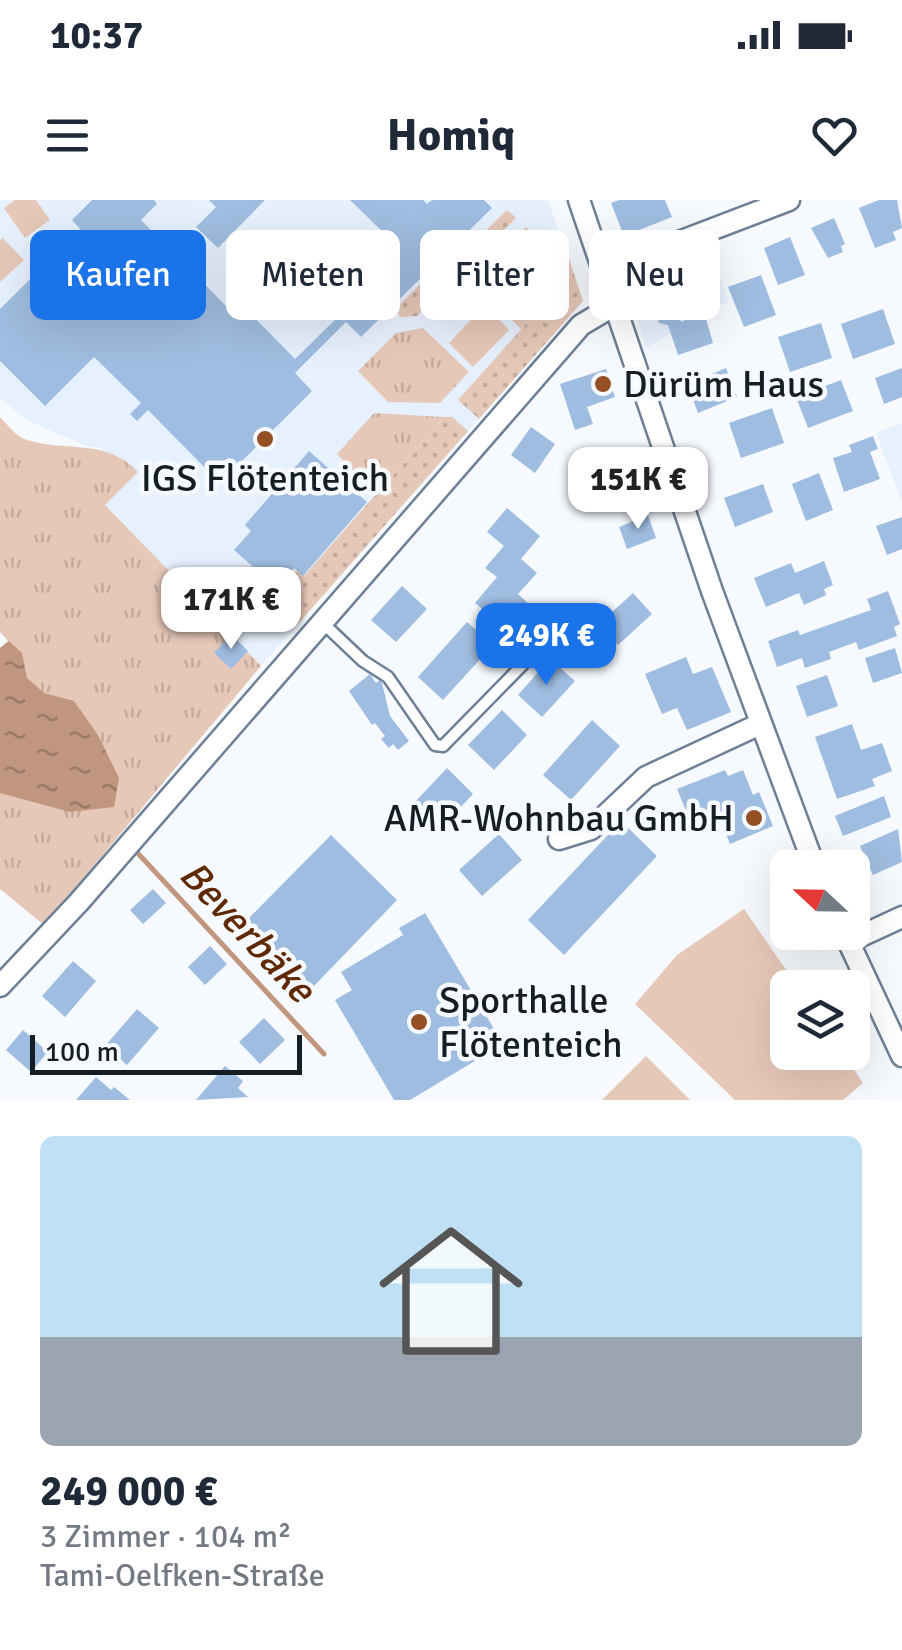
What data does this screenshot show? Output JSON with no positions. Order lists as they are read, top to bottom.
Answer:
{
  "water": ["Beverbäke"],
  "places": [
    "Dürüm Haus",
    "IGS Flötenteich",
    "AMR-Wohnbau GmbH",
    "Sporthalle Flötenteich"
  ],
  "scale_bar": "100 m",
  "north": "left",
  "page": {
    "status": "10:37",
    "header": "Homiq",
    "chip": [
      "Kaufen",
      "Mieten",
      "Filter",
      "Neu"
    ],
    "price": ["151K €", "171K €", "249K €"],
    "scale": "100 m",
    "list": [
      {
        "name": "249 000 €",
        "note": "3 Zimmer · 104 m² · Tami-Oelfken-Straße"
      }
    ]
  }
}
